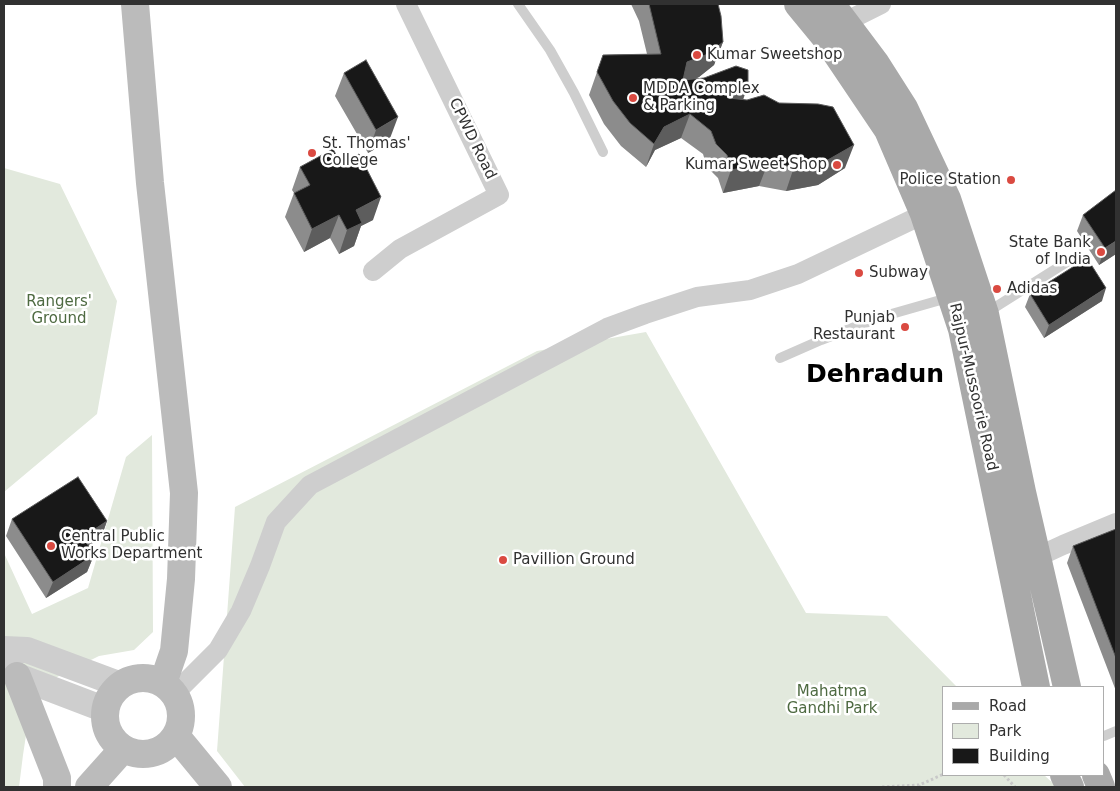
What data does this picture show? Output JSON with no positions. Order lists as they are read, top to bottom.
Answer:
{
  "streets": {
    "main road": ["Rajpur-Mussoorie Road"],
    "street": ["CPWD Road"]
  },
  "districts": ["Dehradun"],
  "parks": ["Rangers' Ground", "Mahatma Gandhi Park"],
  "places": [
    "Kumar Sweetshop",
    "MDDA Complex & Parking",
    "St. Thomas' College",
    "Kumar Sweet Shop",
    "Police Station",
    "State Bank of India",
    "Subway",
    "Adidas",
    "Punjab Restaurant",
    "Central Public Works Department",
    "Pavillion Ground"
  ],
  "legend": ["Road", "Park", "Building"]
}
